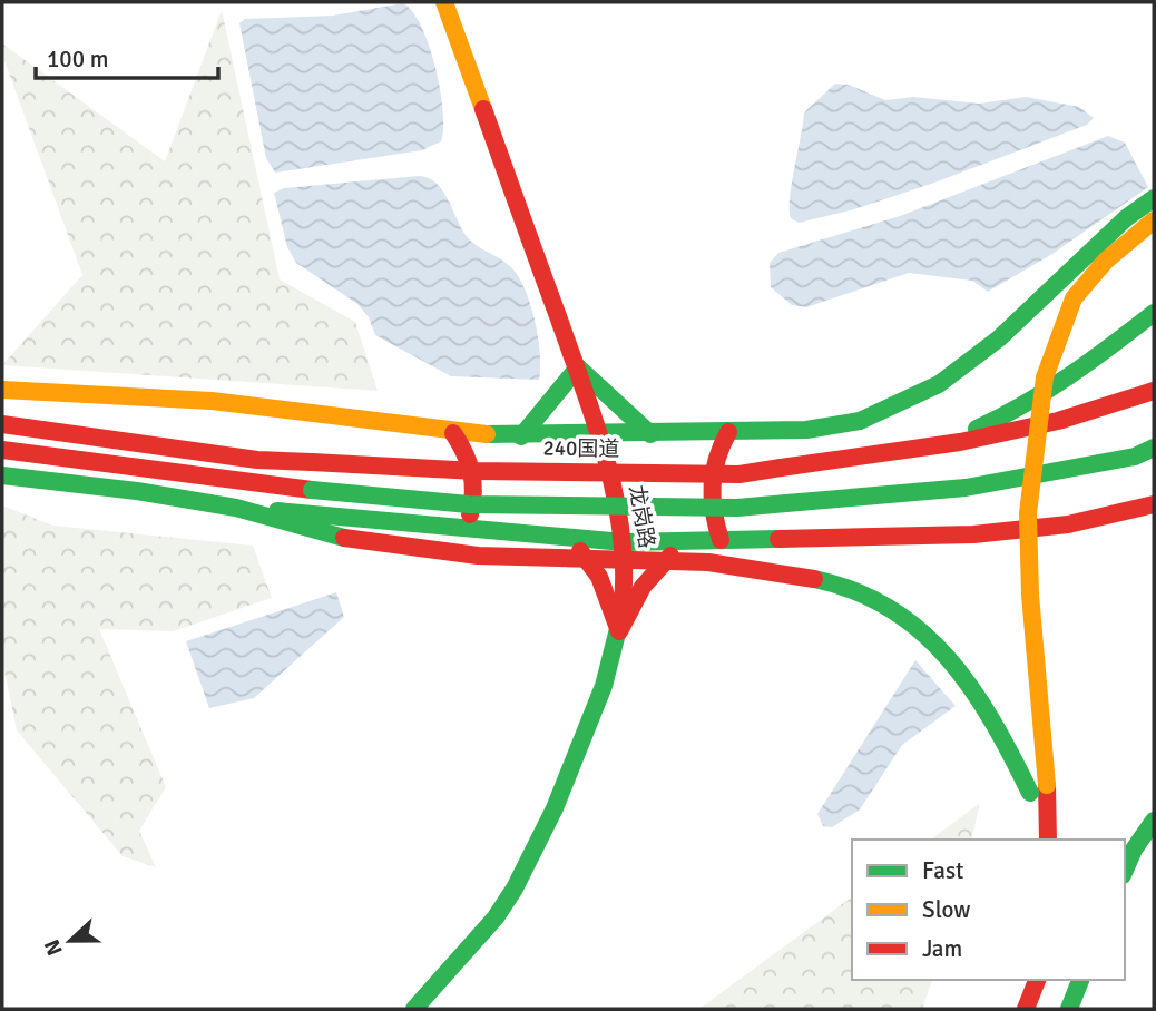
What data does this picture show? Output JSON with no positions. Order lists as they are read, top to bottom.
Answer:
{
  "streets": {
    "main road": ["240国道", "龙岗路"]
  },
  "legend": ["Fast", "Slow", "Jam"],
  "scale_bar": "100 m",
  "north": "left"
}
